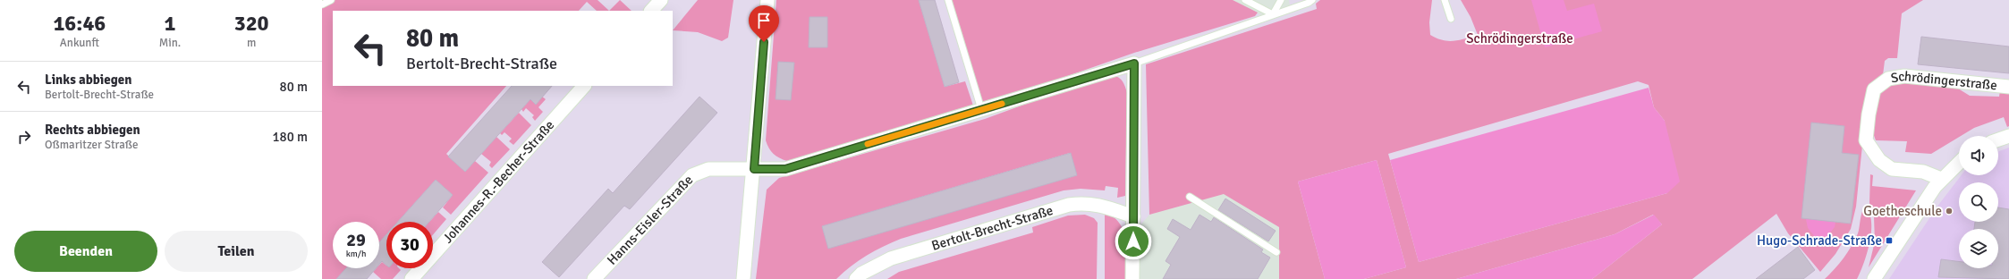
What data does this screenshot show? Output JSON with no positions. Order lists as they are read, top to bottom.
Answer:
{
  "streets": {
    "street": [
      "Schrödingerstraße",
      "Johannes-R.-Becher-Straße",
      "Hanns-Eisler-Straße",
      "Bertolt-Brecht-Straße"
    ]
  },
  "parks": ["Schrödingerstraße"],
  "places": {
    "other": ["Goetheschule"],
    "transit": ["Hugo-Schrade-Straße"]
  },
  "page": {
    "eta": [
      "16:46",
      "Ankunft",
      "1",
      "Min.",
      "320",
      "m"
    ],
    "turn": ["80 m", "Bertolt-Brecht-Straße"],
    "list": [
      {
        "name": "Links abbiegen",
        "note": "Bertolt-Brecht-Straße",
        "value": "80 m"
      },
      {
        "name": "Rechts abbiegen",
        "note": "Oßmaritzer Straße",
        "value": "180 m"
      }
    ],
    "speed": "29 km/h",
    "limit": "30",
    "buttons": ["Beenden", "Teilen"]
  }
}
